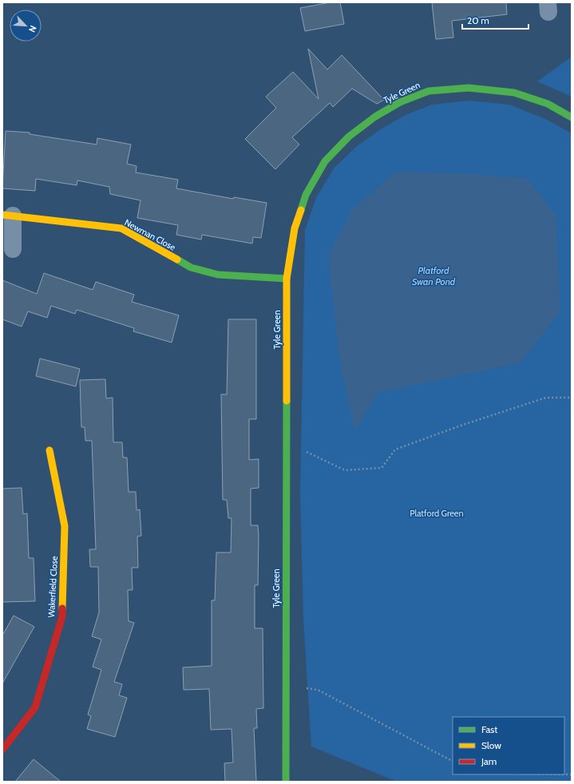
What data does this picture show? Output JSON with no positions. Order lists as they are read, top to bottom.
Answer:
{
  "streets": {
    "street": ["Tyle Green", "Newman Close", "Wakerfield Close"]
  },
  "crossings": [
    ["Tyle Green", "Newman Close"]
  ],
  "water": ["Platford Swan Pond"],
  "parks": ["Platford Green"],
  "legend": ["Fast", "Slow", "Jam"],
  "scale_bar": "20 m",
  "north": "bottom right"
}
